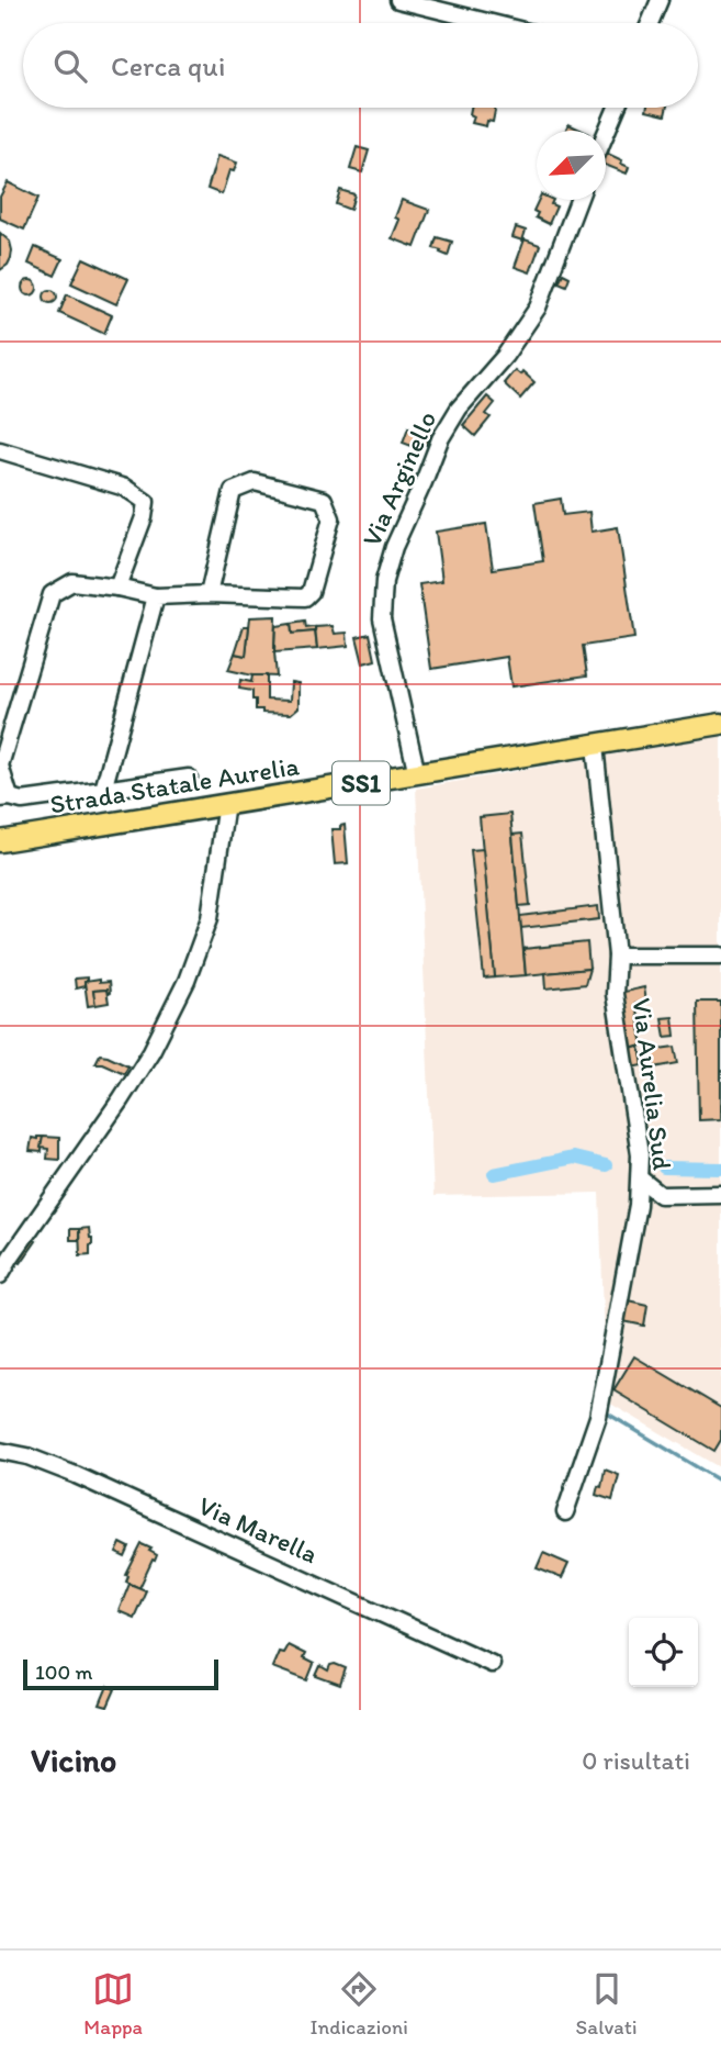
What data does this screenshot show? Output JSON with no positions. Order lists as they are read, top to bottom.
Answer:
{
  "streets": {
    "main road": ["SS1", "Strada Statale Aurelia"],
    "street": ["Via Arginello", "Via Aurelia Sud", "Via Marella"]
  },
  "crossings": [
    ["Via Arginello", "Strada Statale Aurelia"],
    ["Strada Statale Aurelia", "Via Aurelia Sud"]
  ],
  "scale_bar": "100 m",
  "north": "bottom left",
  "page": {
    "search": "Cerca qui",
    "scale": "100 m",
    "heading": ["Vicino", "0 risultati"],
    "nav": ["Mappa", "Indicazioni", "Salvati"]
  }
}
